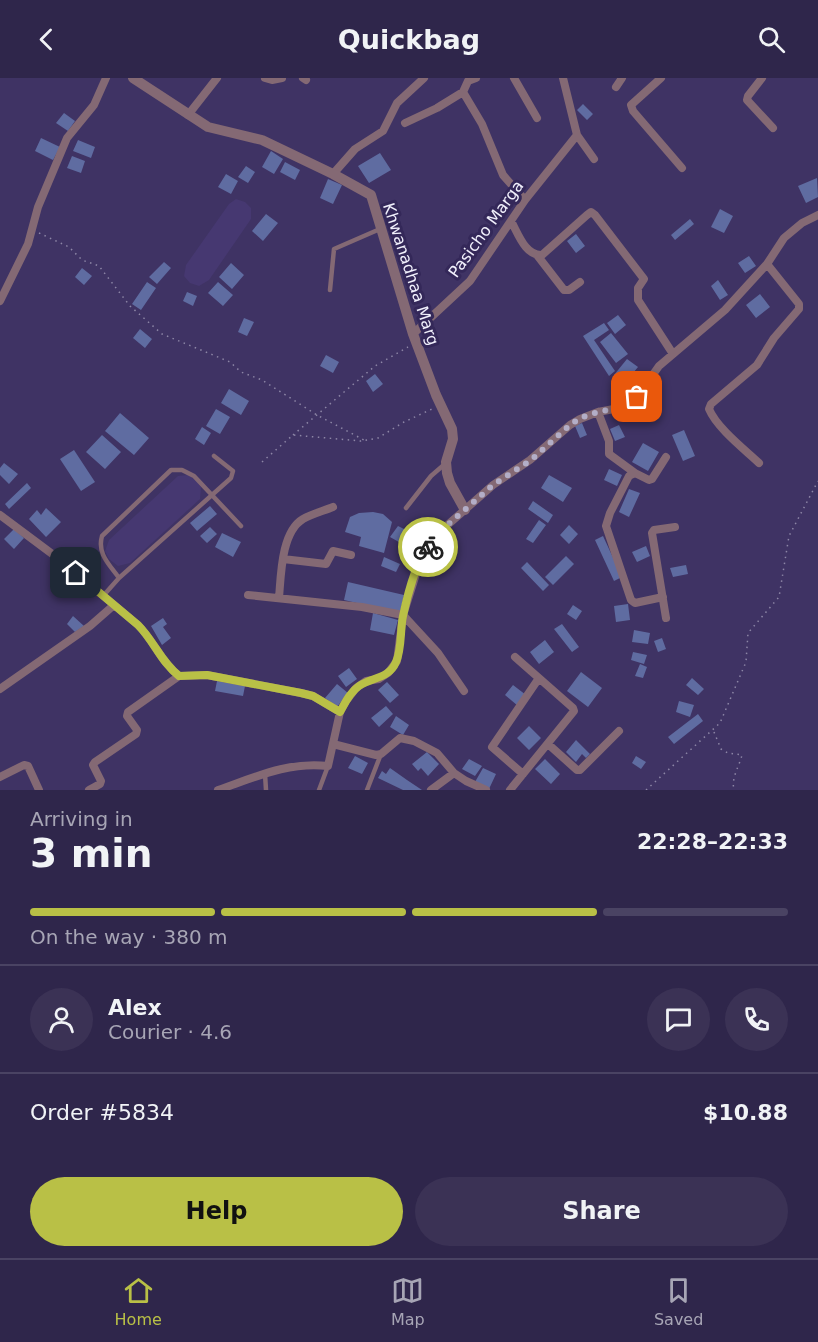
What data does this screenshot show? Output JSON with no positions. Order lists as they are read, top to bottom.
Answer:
{
  "streets": {
    "street": ["Pasicho Marga", "Khwanadhaa Marg"]
  },
  "crossings": [
    ["Pasicho Marga", "Khwanadhaa Marg"]
  ],
  "page": {
    "header": "Quickbag",
    "heading": ["3 min", "Arriving in", "22:28–22:33"],
    "panel": [
      "Alex",
      "Courier · 4.6",
      "Order #5834",
      "$10.88"
    ],
    "bar": "On the way · 380 m",
    "buttons": ["Help", "Share"],
    "tabs": ["Home", "Map", "Saved"]
  }
}
